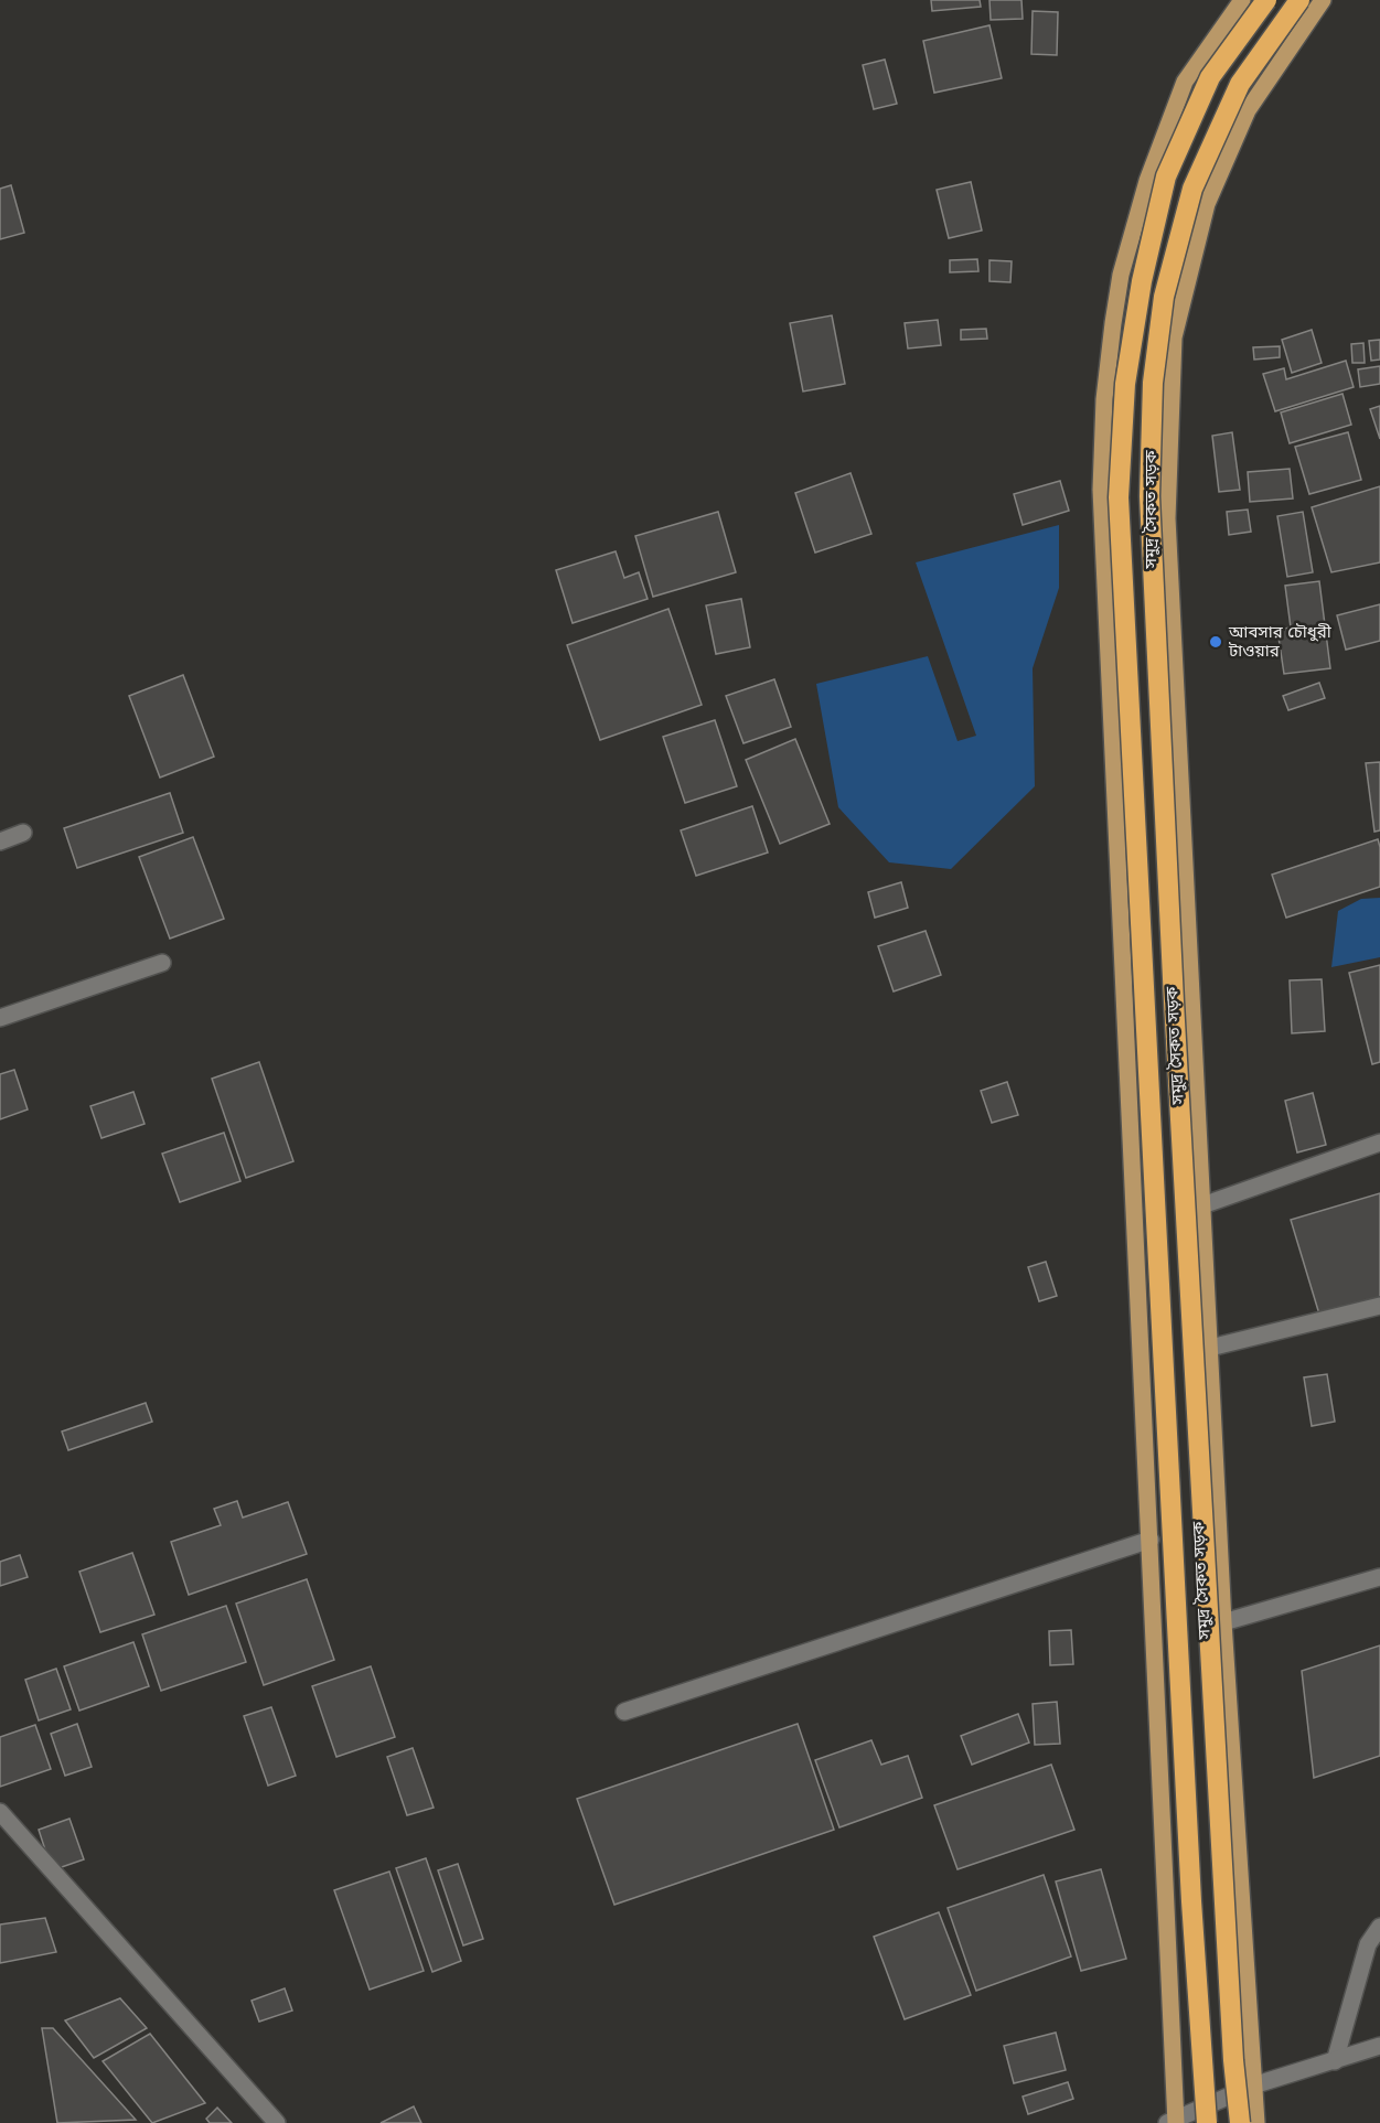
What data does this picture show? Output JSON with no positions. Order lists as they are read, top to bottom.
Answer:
{
  "streets": {
    "main road": ["সমুদ্র সৈকত সড়ক"]
  },
  "places": ["আবসার চৌধুরী টাওয়ার"]
}
